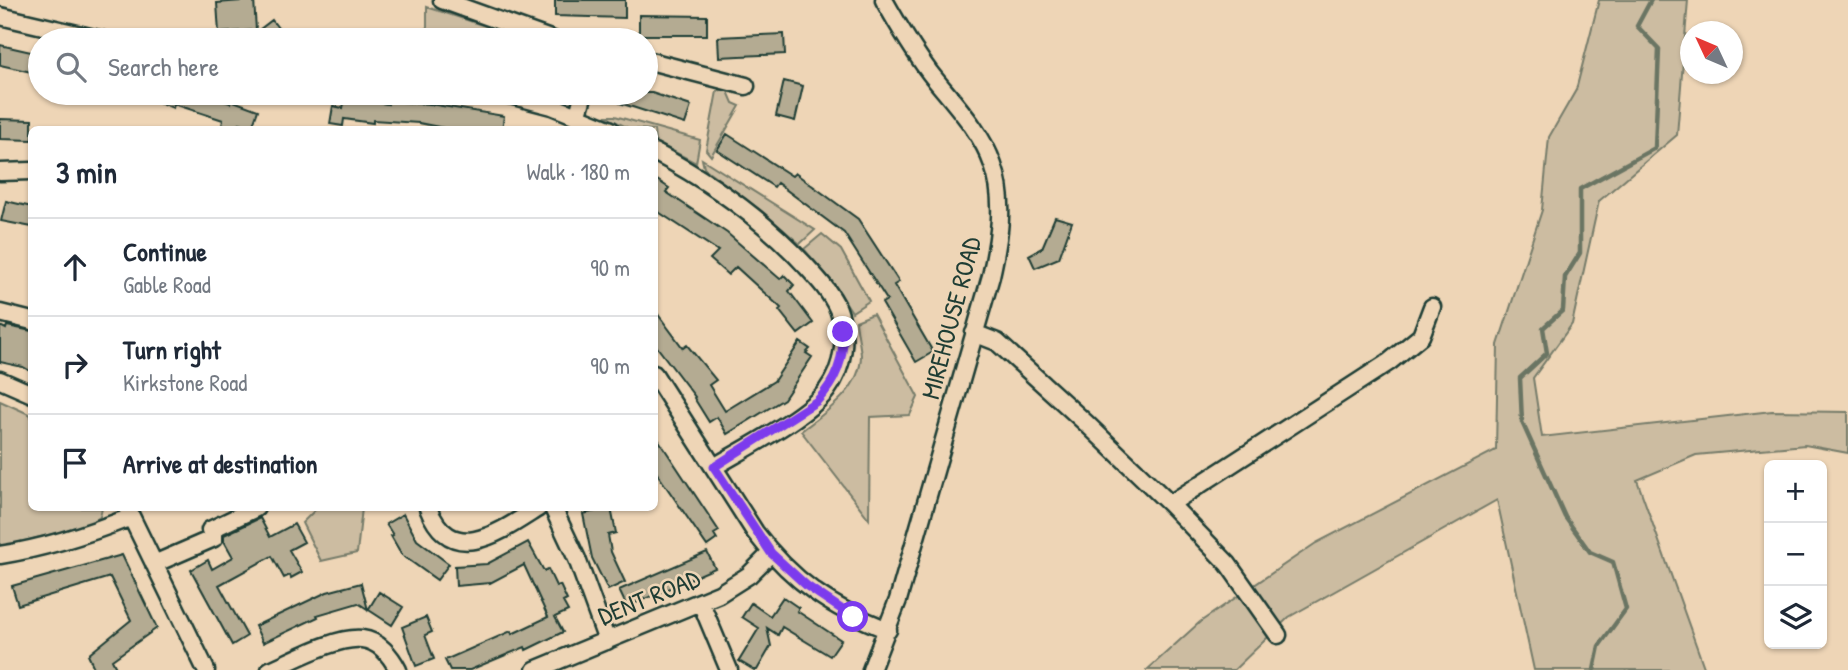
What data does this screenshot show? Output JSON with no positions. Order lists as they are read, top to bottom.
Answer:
{
  "streets": {
    "street": ["MIREHOUSE ROAD", "DENT ROAD"]
  },
  "north": "top left",
  "page": {
    "search": "Search here",
    "heading": ["3 min", "Walk · 180 m"],
    "list": [
      ["Continue", "Gable Road", "90 m"],
      ["Turn right", "Kirkstone Road", "90 m"],
      "Arrive at destination"
    ],
    "map_buttons": ["+", "−"]
  }
}
